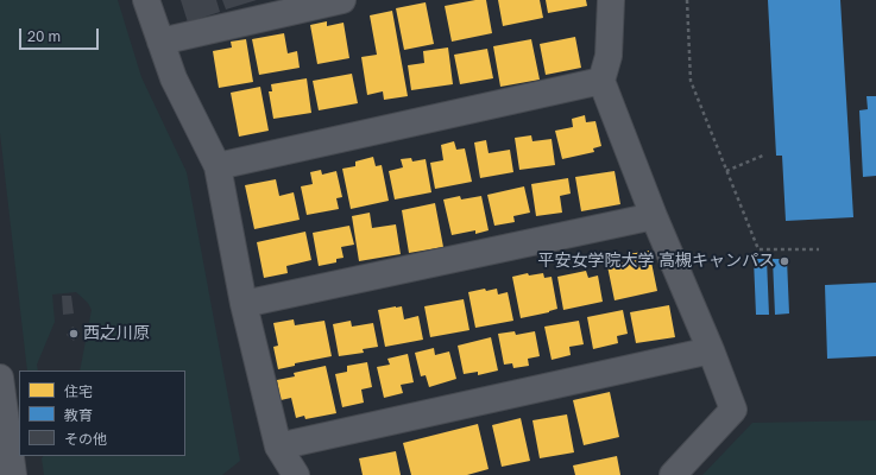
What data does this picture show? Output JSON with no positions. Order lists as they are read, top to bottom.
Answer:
{
  "places": ["平安女学院大学 高槻キャンパス", "西之川原"],
  "legend": ["住宅", "教育", "その他"],
  "scale_bar": "20 m"
}
